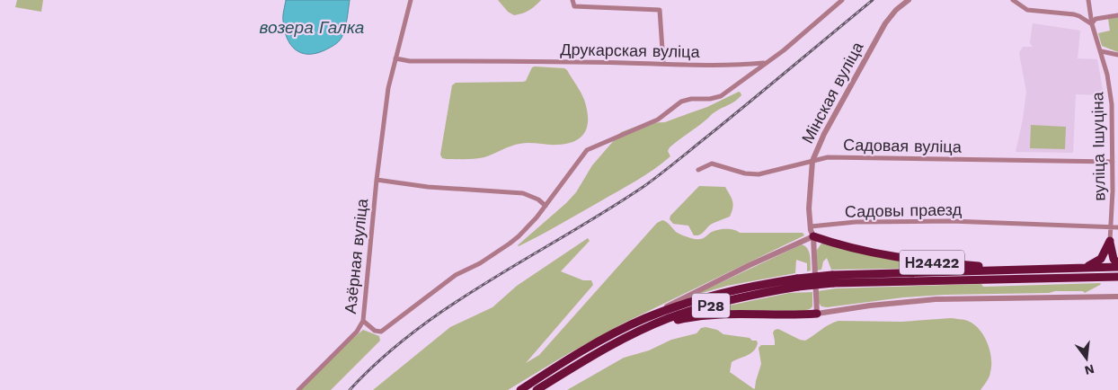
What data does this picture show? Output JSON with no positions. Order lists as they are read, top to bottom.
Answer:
{
  "streets": {
    "highway": ["Н24422", "Р28"],
    "street": [
      "Друкарская вуліца",
      "Мінская вуліца",
      "Садовая вуліца",
      "вуліца Ішуціна",
      "Садовы праезд",
      "Азёрная вуліца"
    ]
  },
  "crossings": [
    ["Друкарская вуліца", "Азёрная вуліца"],
    ["Мінская вуліца", "Садовая вуліца"],
    ["Мінская вуліца", "Садовы праезд"],
    ["Мінская вуліца", "Н24422"],
    ["Садовая вуліца", "вуліца Ішуціна"],
    ["вуліца Ішуціна", "Садовы праезд"],
    ["Н24422", "Р28"]
  ],
  "water": ["возера Галка"],
  "north": "bottom"
}
